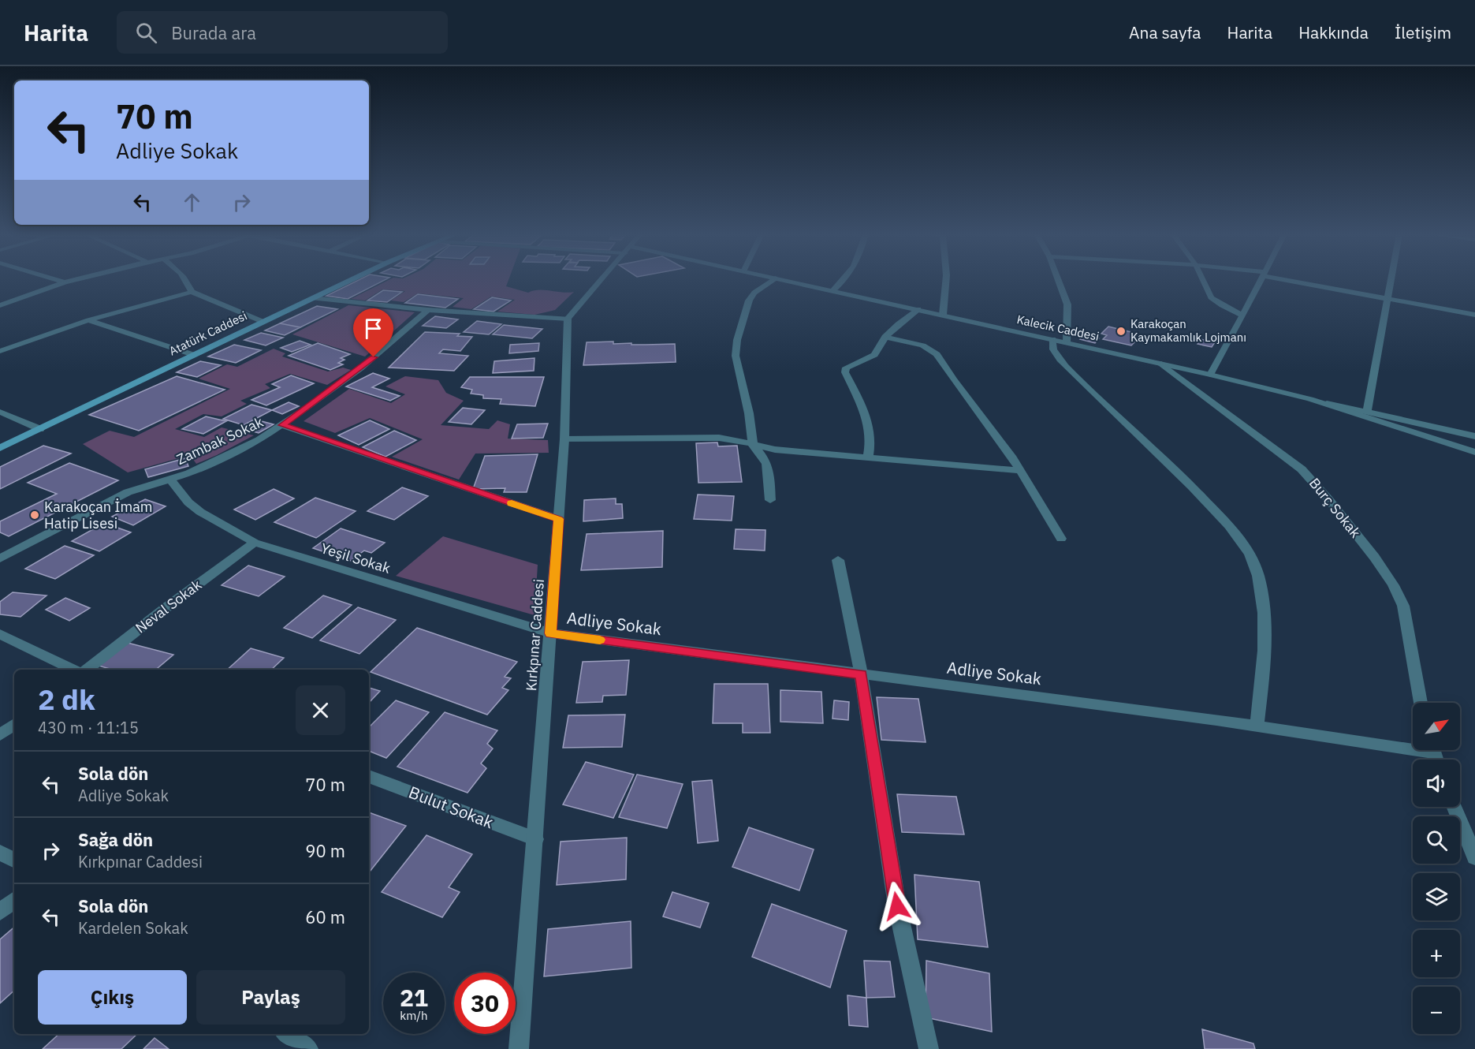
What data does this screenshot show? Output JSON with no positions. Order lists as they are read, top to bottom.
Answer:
{
  "streets": {
    "main road": ["Atatürk Caddesi"],
    "street": [
      "Kalecik Caddesi",
      "Zambak Sokak",
      "Burç Sokak",
      "Yeşil Sokak",
      "Neval Sokak",
      "Adliye Sokak",
      "Kırkpınar Caddesi",
      "Bulut Sokak"
    ]
  },
  "crossings": [
    ["Kalecik Caddesi", "Burç Sokak"],
    ["Zambak Sokak", "Yeşil Sokak"],
    ["Yeşil Sokak", "Neval Sokak"],
    ["Yeşil Sokak", "Adliye Sokak"],
    ["Yeşil Sokak", "Kırkpınar Caddesi"],
    ["Adliye Sokak", "Kırkpınar Caddesi"],
    ["Kırkpınar Caddesi", "Bulut Sokak"]
  ],
  "places": ["Karakoçan Kaymakamlık Lojmanı", "Karakoçan İmam Hatip Lisesi"],
  "north": "top right",
  "page": {
    "header": "Harita",
    "search": "Burada ara",
    "nav": [
      "Ana sayfa",
      "Harita",
      "Hakkında",
      "İletişim"
    ],
    "turn": ["70 m", "Adliye Sokak"],
    "heading": ["2 dk", "430 m · 11:15"],
    "map_buttons": ["+", "−"],
    "list": [
      {
        "name": "Sola dön",
        "note": "Adliye Sokak",
        "value": "70 m"
      },
      {
        "name": "Sağa dön",
        "note": "Kırkpınar Caddesi",
        "value": "90 m"
      },
      {
        "name": "Sola dön",
        "note": "Kardelen Sokak",
        "value": "60 m"
      }
    ],
    "buttons": ["Çıkış", "Paylaş"],
    "speed": "21 km/h",
    "limit": "30"
  }
}
